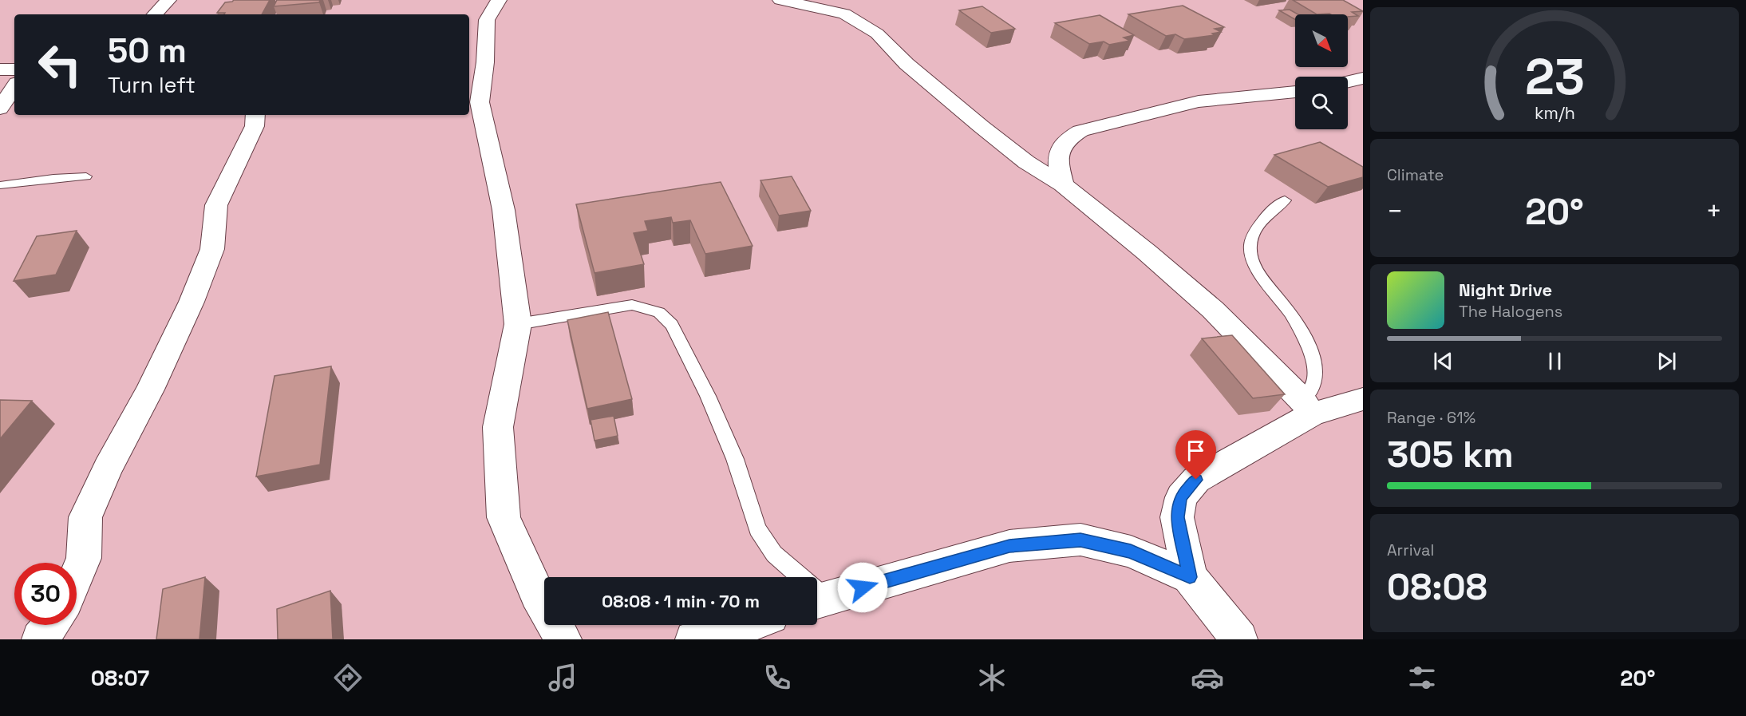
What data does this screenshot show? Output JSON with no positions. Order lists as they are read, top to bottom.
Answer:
{
  "north": "bottom right",
  "page": {
    "turn": ["50 m", "Turn left"],
    "tile": [
      "Climate",
      ["Range · 61%", "305 km"],
      ["Arrival", "08:08"]
    ],
    "heat": ["−", "20°", "+"],
    "song": ["Night Drive", "The Halogens"],
    "limit": "30",
    "trip": "08:08 · 1 min · 70 m",
    "tabs": ["08:07", "20°"],
    "gauge": ["23", "km/h"]
  }
}
